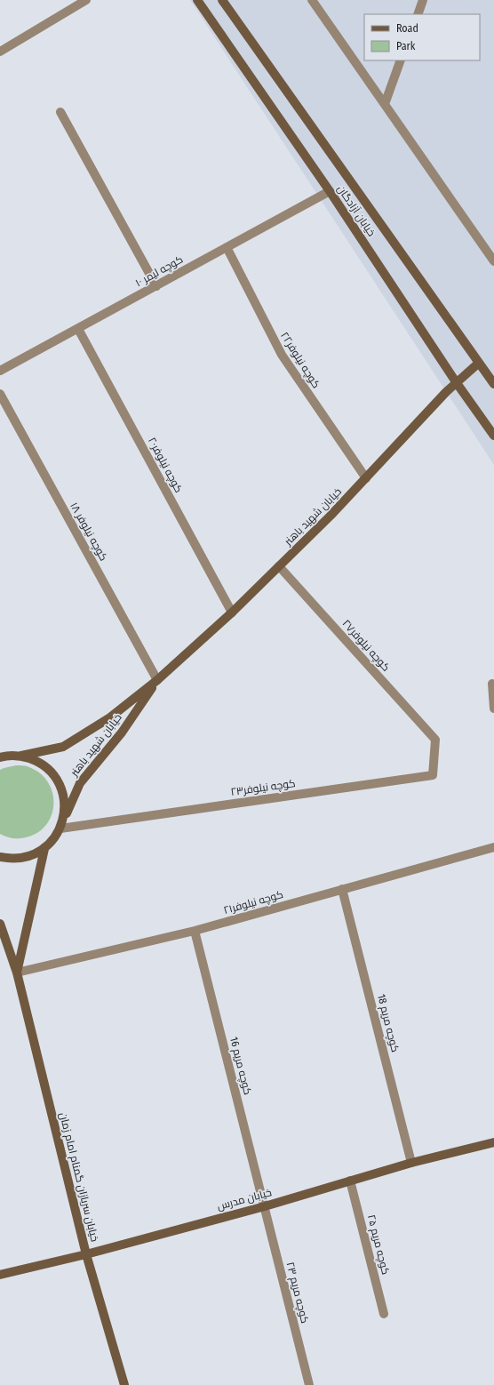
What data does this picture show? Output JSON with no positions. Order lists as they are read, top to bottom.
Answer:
{
  "streets": {
    "street": [
      "خیابان آزادگان",
      "کوچه لیمر ۱۰",
      "کوچه نیلوفر۲۲",
      "کوچه نیلوفر۲۰",
      "خیابان شهید باهنر",
      "کوچه نیلوفر ۱۸",
      "کوچه نیلوفر۲۷",
      "کوچه نیلوفر۲۳",
      "کوچه نیلوفر۲۱",
      "کوچه مریم 18",
      "کوچه مریم 16",
      "خیابان سربازان گمنام امام زمان",
      "خیابان مدرس",
      "کوچه مریم ۲۵",
      "کوچه مریم ۲۳"
    ]
  },
  "crossings": [
    ["خیابان آزادگان", "کوچه لیمر ۱۰"],
    ["خیابان آزادگان", "خیابان شهید باهنر"],
    ["کوچه لیمر ۱۰", "کوچه نیلوفر۲۲"],
    ["کوچه لیمر ۱۰", "کوچه نیلوفر۲۰"],
    ["کوچه نیلوفر۲۲", "خیابان شهید باهنر"],
    ["کوچه نیلوفر۲۰", "خیابان شهید باهنر"],
    ["خیابان شهید باهنر", "کوچه نیلوفر ۱۸"],
    ["خیابان شهید باهنر", "کوچه نیلوفر۲۷"],
    ["خیابان شهید باهنر", "کوچه نیلوفر۲۳"],
    ["کوچه نیلوفر۲۷", "کوچه نیلوفر۲۳"],
    ["کوچه نیلوفر۲۱", "کوچه مریم 18"],
    ["کوچه نیلوفر۲۱", "کوچه مریم 16"],
    ["کوچه نیلوفر۲۱", "خیابان سربازان گمنام امام زمان"],
    ["کوچه مریم 18", "خیابان مدرس"],
    ["کوچه مریم 16", "خیابان مدرس"],
    ["کوچه مریم 16", "کوچه مریم ۲۳"],
    ["خیابان سربازان گمنام امام زمان", "خیابان مدرس"],
    ["خیابان مدرس", "کوچه مریم ۲۵"],
    ["خیابان مدرس", "کوچه مریم ۲۳"]
  ],
  "legend": ["Road", "Park"]
}
